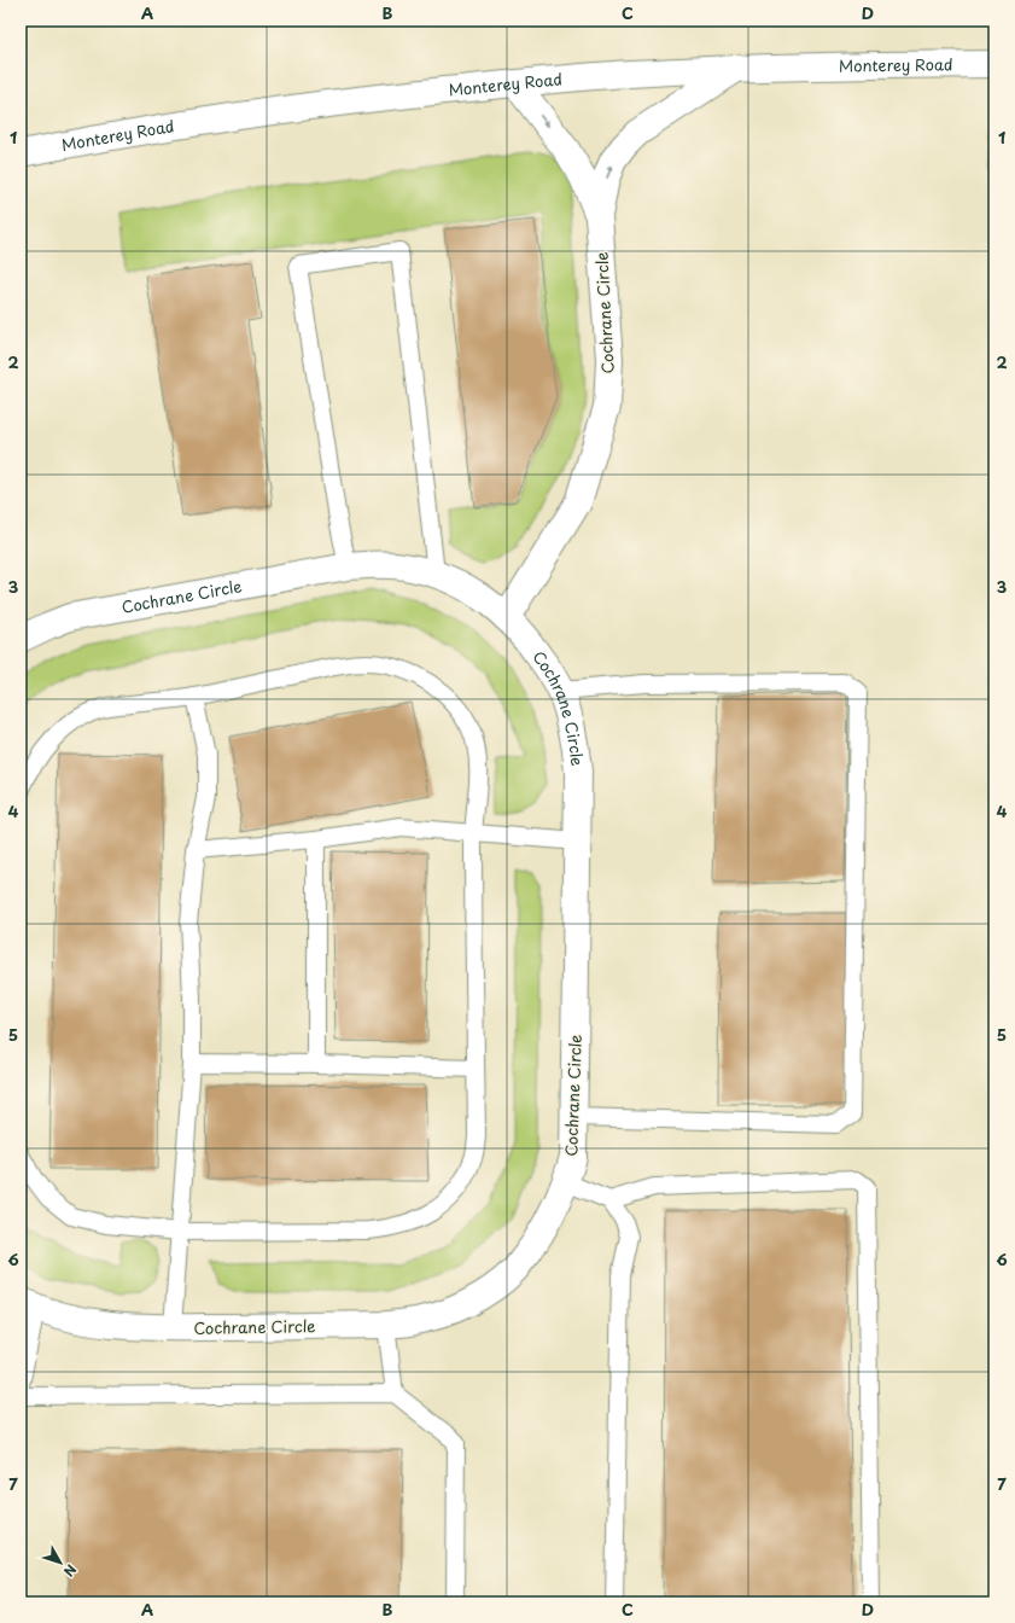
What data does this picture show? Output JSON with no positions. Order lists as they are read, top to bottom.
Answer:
{
  "streets": {
    "street": ["Monterey Road", "Cochrane Circle"]
  },
  "crossings": [
    ["Monterey Road", "Cochrane Circle"]
  ],
  "north": "bottom right",
  "grid": {
    "columns": [
      "A",
      "B",
      "C",
      "D"
    ],
    "rows": [
      "1",
      "2",
      "3",
      "4",
      "5",
      "6",
      "7"
    ]
  }
}
